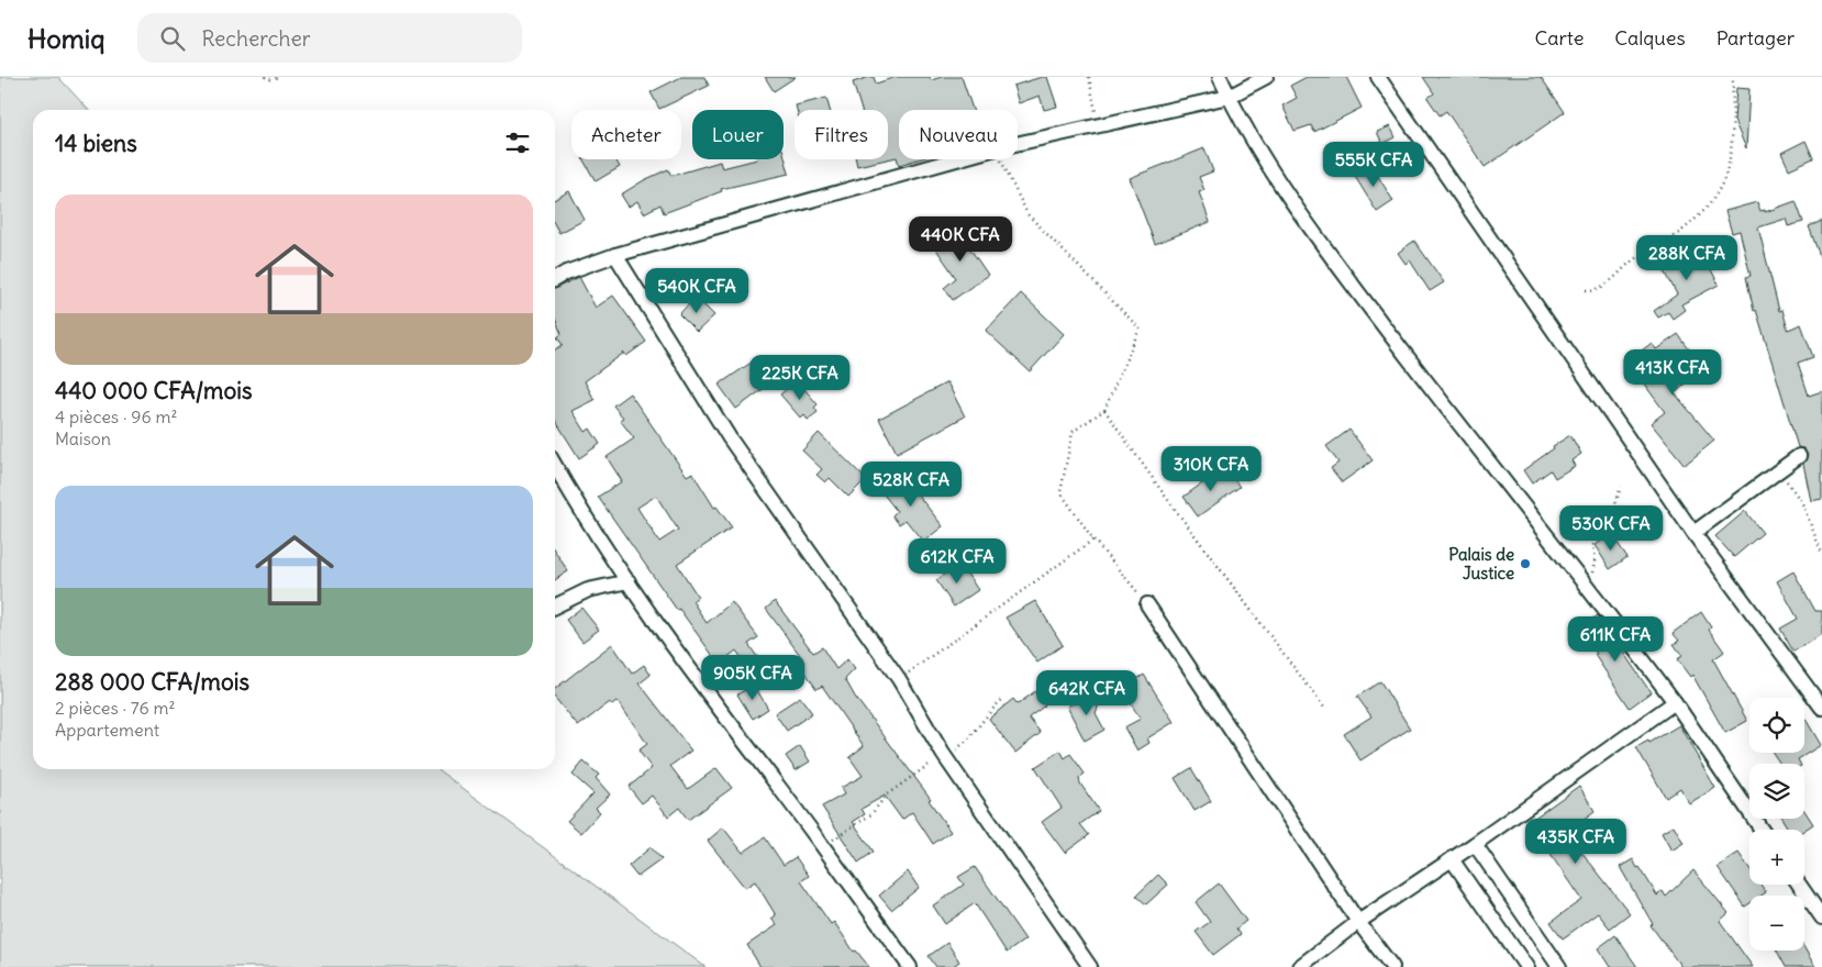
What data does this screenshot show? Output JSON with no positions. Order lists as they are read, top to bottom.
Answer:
{
  "places": ["Palais de Justice"],
  "page": {
    "header": "Homiq",
    "search": "Rechercher",
    "nav": ["Carte", "Calques", "Partager"],
    "chip": [
      "Acheter",
      "Louer",
      "Filtres",
      "Nouveau"
    ],
    "heading": "14 biens",
    "price": [
      "555K CFA",
      "440K CFA",
      "288K CFA",
      "540K CFA",
      "413K CFA",
      "225K CFA",
      "310K CFA",
      "528K CFA",
      "530K CFA",
      "612K CFA",
      "611K CFA",
      "905K CFA",
      "642K CFA",
      "435K CFA"
    ],
    "list": [
      {
        "name": "440 000 CFA/mois",
        "note": "4 pièces · 96 m² · Maison"
      },
      {
        "name": "288 000 CFA/mois",
        "note": "2 pièces · 76 m² · Appartement"
      }
    ],
    "map_buttons": ["+", "−"]
  }
}
